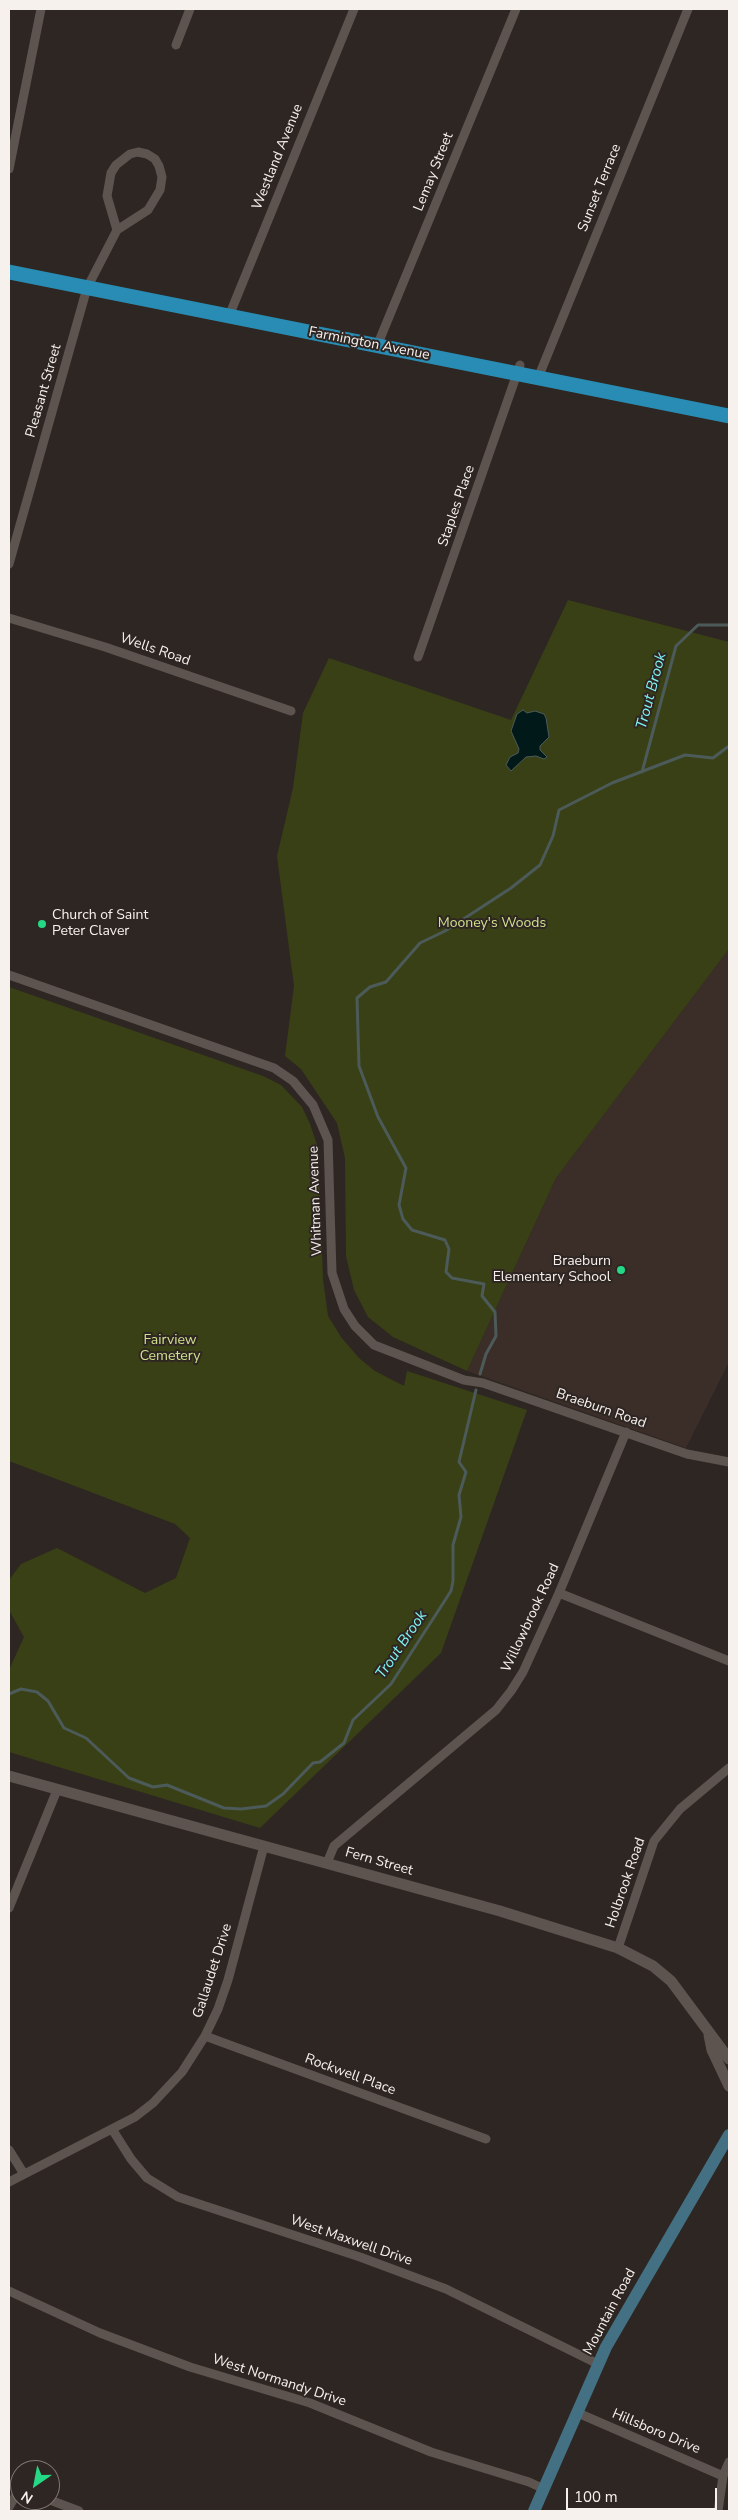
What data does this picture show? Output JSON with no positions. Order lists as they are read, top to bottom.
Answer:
{
  "streets": {
    "main road": ["Farmington Avenue", "Mountain Road"],
    "street": [
      "Westland Avenue",
      "Lemay Street",
      "Sunset Terrace",
      "Pleasant Street",
      "Staples Place",
      "Wells Road",
      "Whitman Avenue",
      "Braeburn Road",
      "Willowbrook Road",
      "Fern Street",
      "Holbrook Road",
      "Gallaudet Drive",
      "Rockwell Place",
      "West Maxwell Drive",
      "West Normandy Drive",
      "Hillsboro Drive"
    ]
  },
  "crossings": [
    ["Westland Avenue", "Farmington Avenue"],
    ["Lemay Street", "Farmington Avenue"],
    ["Sunset Terrace", "Farmington Avenue"],
    ["Farmington Avenue", "Pleasant Street"],
    ["Farmington Avenue", "Staples Place"],
    ["Whitman Avenue", "Braeburn Road"],
    ["Braeburn Road", "Willowbrook Road"],
    ["Willowbrook Road", "Fern Street"],
    ["Fern Street", "Holbrook Road"],
    ["Fern Street", "Gallaudet Drive"],
    ["Gallaudet Drive", "Rockwell Place"],
    ["Gallaudet Drive", "West Maxwell Drive"],
    ["West Maxwell Drive", "Mountain Road"],
    ["Mountain Road", "West Normandy Drive"],
    ["Mountain Road", "Hillsboro Drive"]
  ],
  "water": ["Trout Brook"],
  "parks": ["Mooney's Woods", "Fairview Cemetery"],
  "places": ["Church of Saint Peter Claver", "Braeburn Elementary School"],
  "scale_bar": "100 m",
  "north": "bottom left"
}
